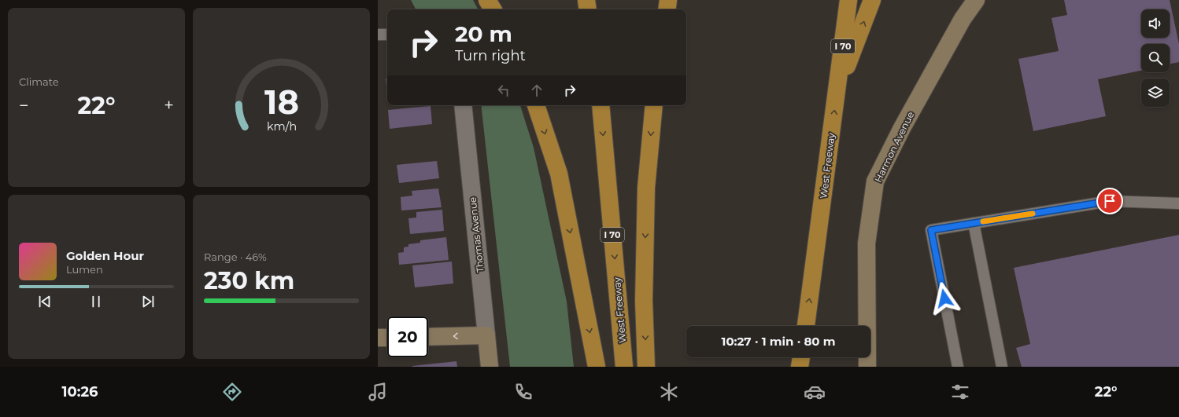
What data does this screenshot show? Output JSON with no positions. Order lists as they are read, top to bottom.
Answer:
{
  "streets": {
    "highway": ["I 70", "West Freeway"],
    "main road": ["Harmon Avenue", "Thomas Avenue"]
  },
  "page": {
    "tile": [
      "Climate",
      ["Range · 46%", "230 km"]
    ],
    "turn": ["20 m", "Turn right"],
    "heat": ["−", "22°", "+"],
    "song": ["Golden Hour", "Lumen"],
    "limit": "20",
    "trip": "10:27 · 1 min · 80 m",
    "tabs": ["10:26", "22°"],
    "gauge": ["18", "km/h"]
  }
}
